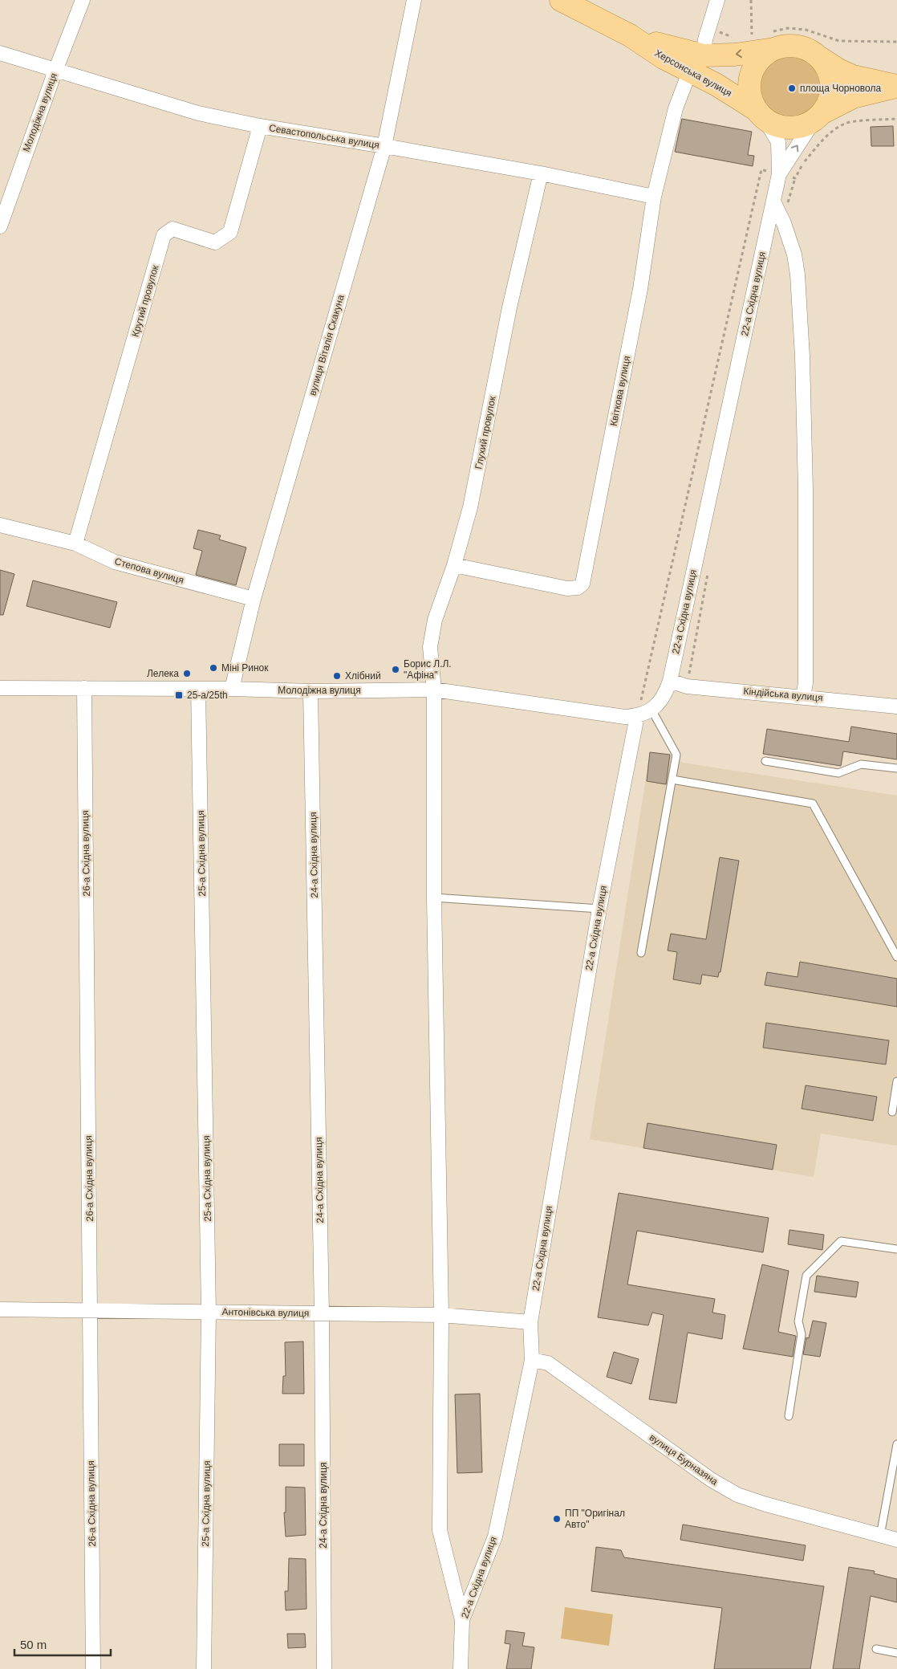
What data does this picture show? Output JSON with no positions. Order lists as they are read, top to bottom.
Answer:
{
  "streets": {
    "main road": ["Херсонська вулиця"],
    "street": [
      "Молодіжна вулиця",
      "Севастопольська вулиця",
      "22-а Східна вулиця",
      "Крутий провулок",
      "вулиця Віталія Скакуна",
      "Квіткова вулиця",
      "Глухий провулок",
      "Степова вулиця",
      "Кіндійська вулиця",
      "26-а Східна вулиця",
      "25-а Східна вулиця",
      "24-а Східна вулиця",
      "Антонівська вулиця",
      "вулиця Бурназяна"
    ]
  },
  "crossings": [
    ["Херсонська вулиця", "Квіткова вулиця"],
    ["Молодіжна вулиця", "Севастопольська вулиця"],
    ["Молодіжна вулиця", "22-а Східна вулиця"],
    ["Молодіжна вулиця", "вулиця Віталія Скакуна"],
    ["Молодіжна вулиця", "Глухий провулок"],
    ["Молодіжна вулиця", "26-а Східна вулиця"],
    ["Молодіжна вулиця", "25-а Східна вулиця"],
    ["Молодіжна вулиця", "24-а Східна вулиця"],
    ["Севастопольська вулиця", "Крутий провулок"],
    ["Севастопольська вулиця", "вулиця Віталія Скакуна"],
    ["Севастопольська вулиця", "Квіткова вулиця"],
    ["Севастопольська вулиця", "Глухий провулок"],
    ["22-а Східна вулиця", "Глухий провулок"],
    ["22-а Східна вулиця", "Кіндійська вулиця"],
    ["22-а Східна вулиця", "Антонівська вулиця"],
    ["22-а Східна вулиця", "вулиця Бурназяна"],
    ["Крутий провулок", "Степова вулиця"],
    ["вулиця Віталія Скакуна", "Степова вулиця"],
    ["Квіткова вулиця", "Глухий провулок"],
    ["Глухий провулок", "Антонівська вулиця"],
    ["26-а Східна вулиця", "Антонівська вулиця"],
    ["25-а Східна вулиця", "Антонівська вулиця"],
    ["24-а Східна вулиця", "Антонівська вулиця"]
  ],
  "places": {
    "other": [
      "площа Чорновола",
      "Міні Ринок",
      "Борис Л.Л. \"Афіна\"",
      "Лелека",
      "Хлібний",
      "ПП \"Оригінал Авто\""
    ],
    "transit": ["25-а/25th"]
  },
  "scale_bar": "50 m"
}
